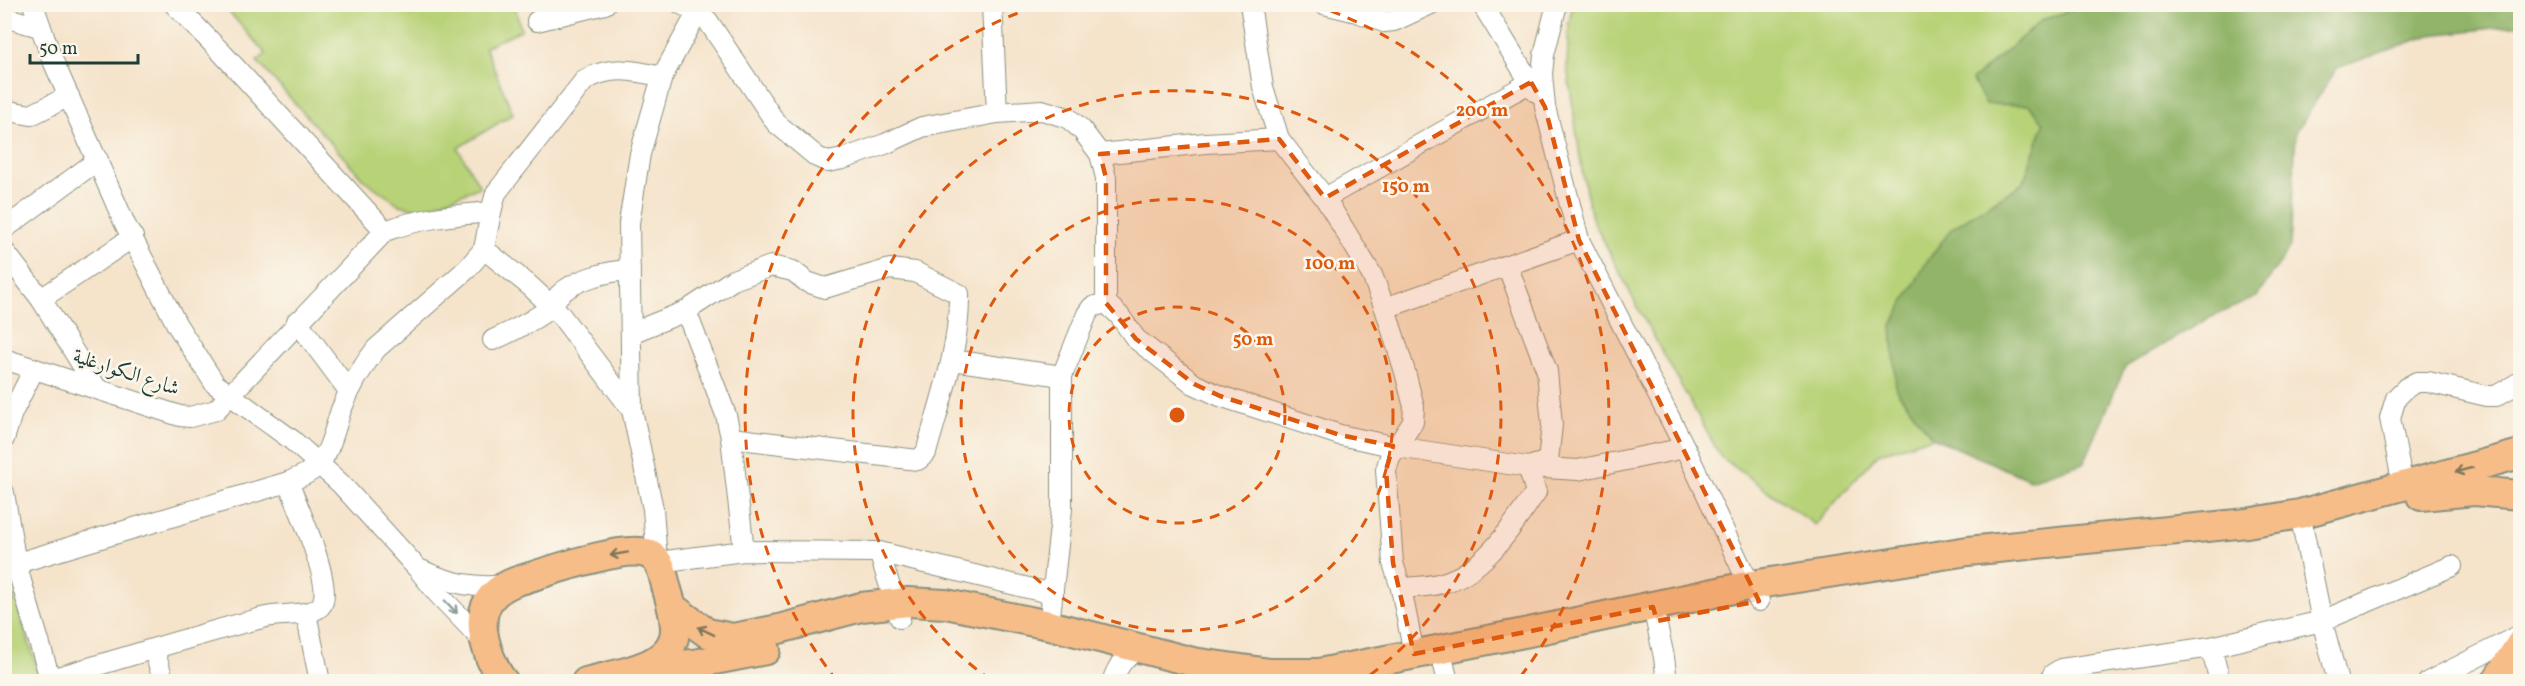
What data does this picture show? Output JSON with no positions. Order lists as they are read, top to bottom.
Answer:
{
  "streets": {
    "street": ["شارع الكوارغلية"]
  },
  "scale_bar": "50 m",
  "rings": [
    "200 m",
    "150 m",
    "100 m",
    "50 m"
  ]
}
